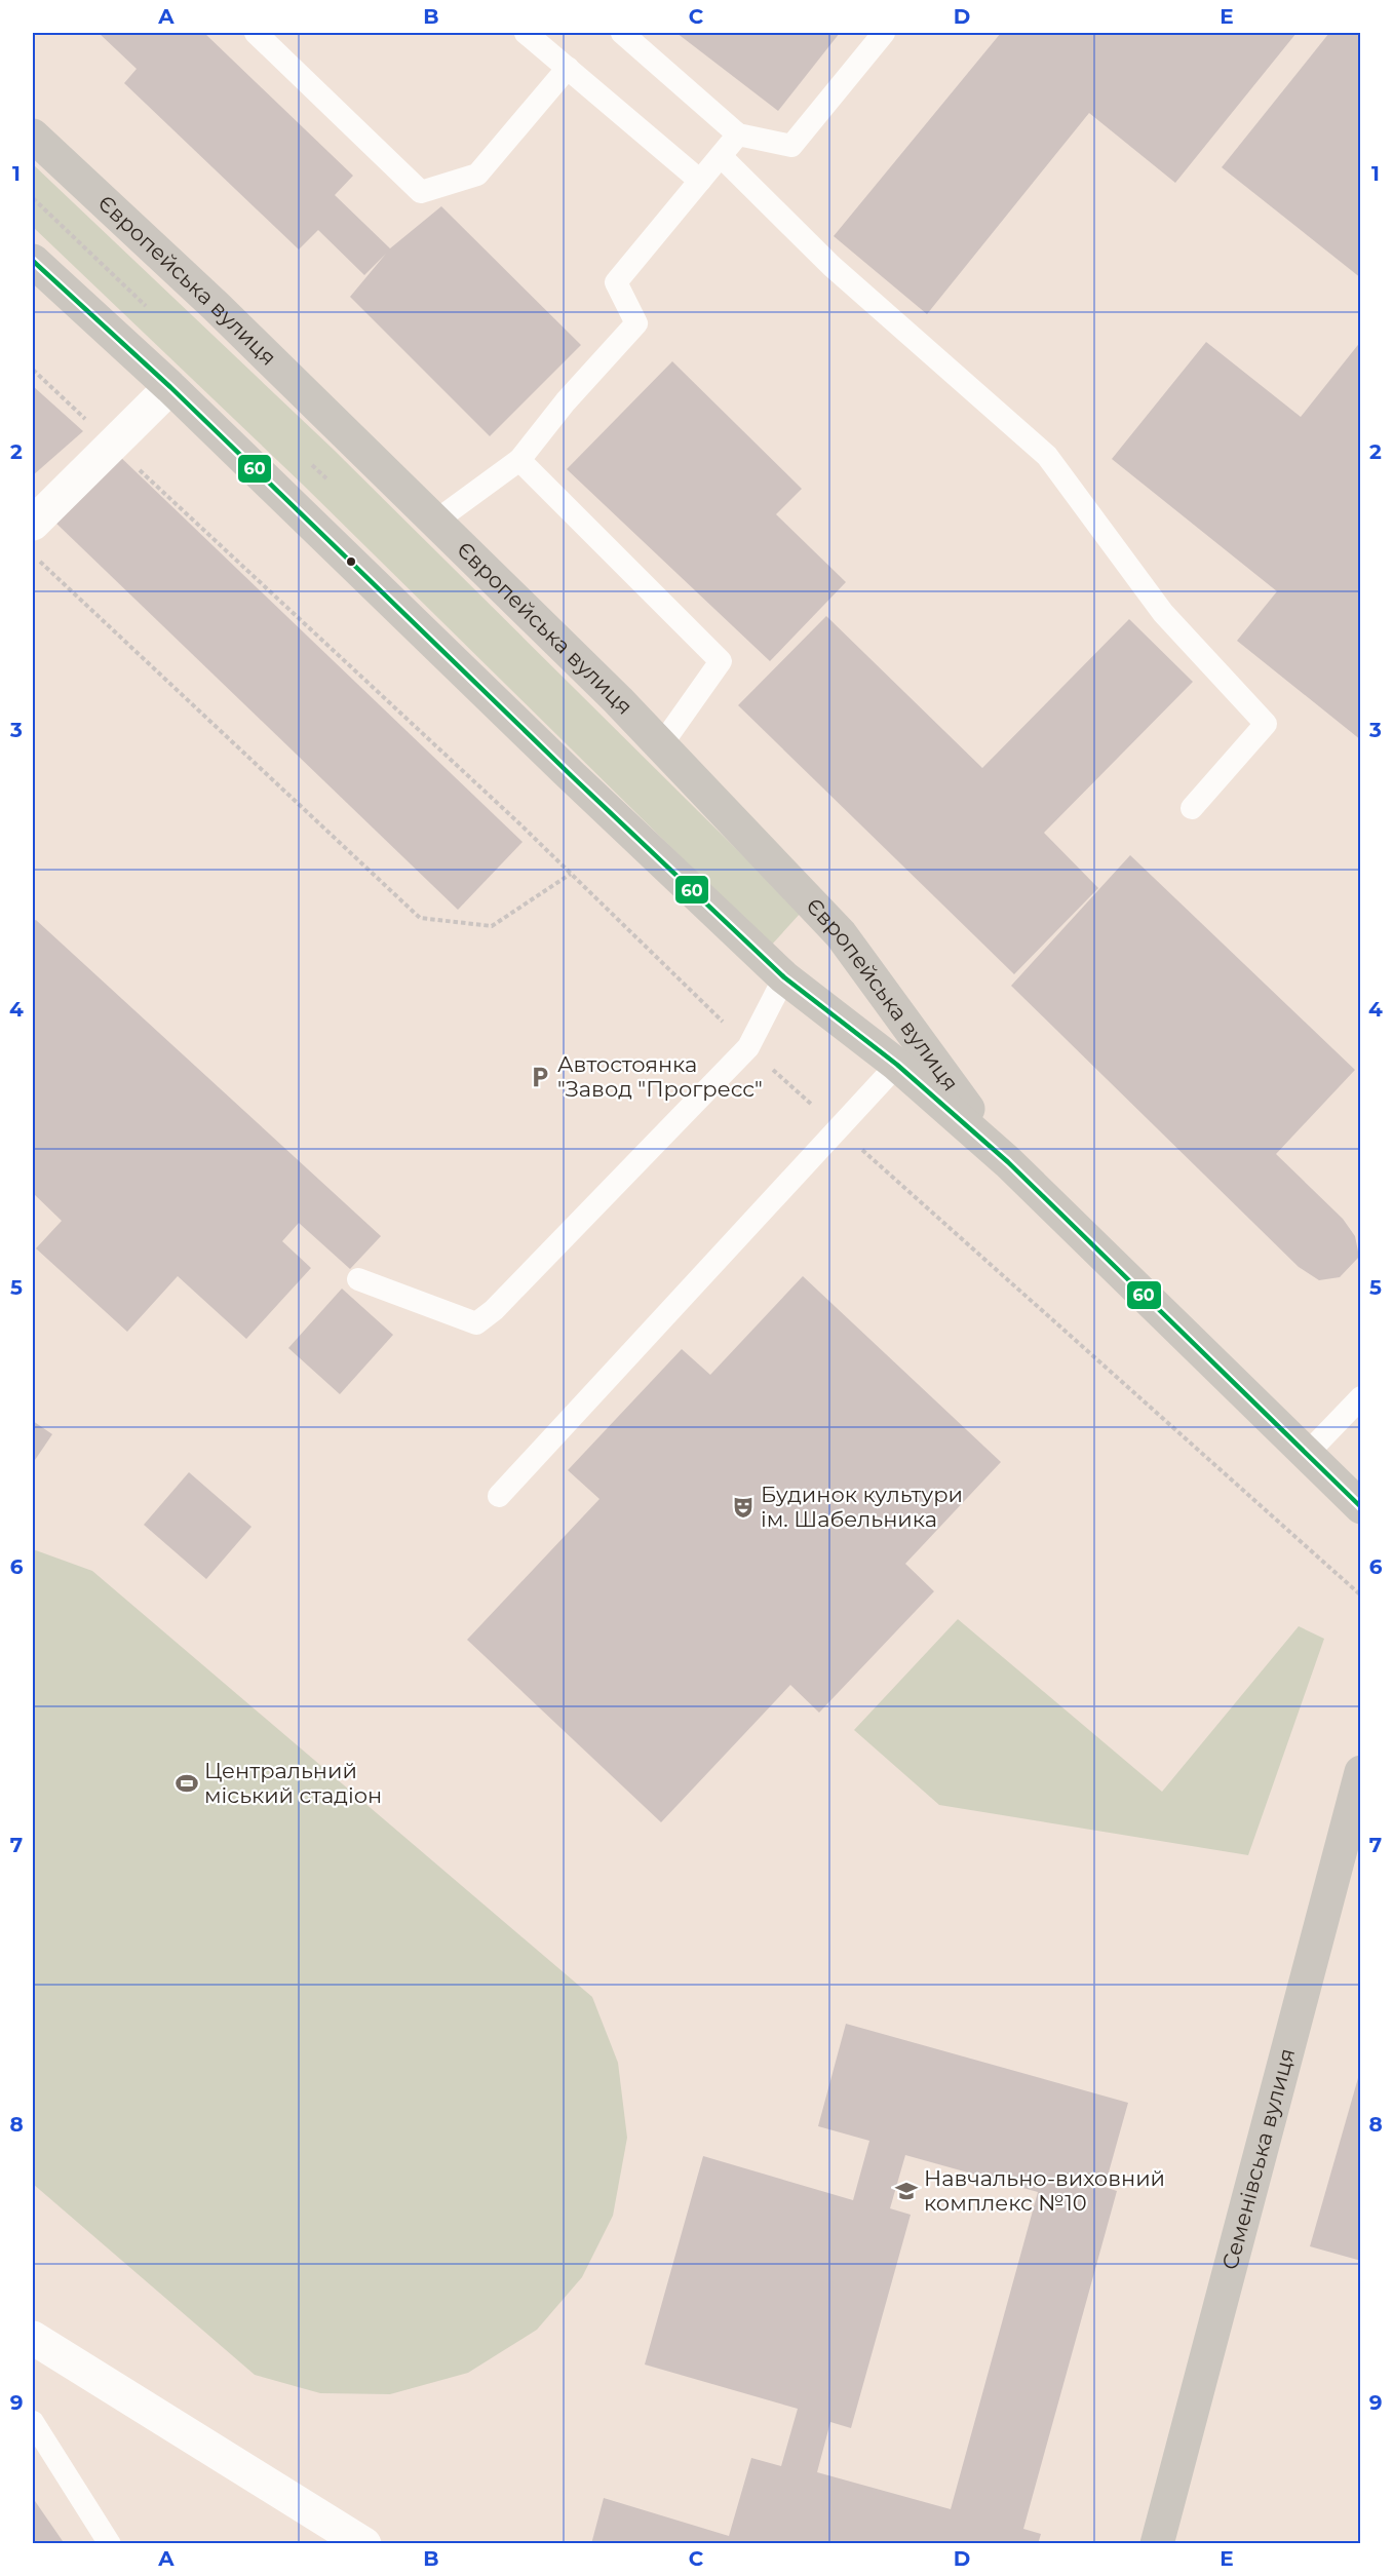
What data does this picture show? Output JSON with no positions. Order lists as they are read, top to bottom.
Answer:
{
  "streets": {
    "street": ["Європейська вулиця", "Семенівська вулиця"]
  },
  "places": {
    "parking": ["Автостоянка \"Завод \"Прогресс\""],
    "theatre": ["Будинок культури ім. Шабельника"],
    "sports": ["Центральний міський стадіон"],
    "school or university": ["Навчально-виховний комплекс №10"]
  },
  "lines": ["transit line 60"],
  "grid": {
    "columns": [
      "A",
      "B",
      "C",
      "D",
      "E"
    ],
    "rows": [
      "1",
      "2",
      "3",
      "4",
      "5",
      "6",
      "7",
      "8",
      "9"
    ]
  }
}
